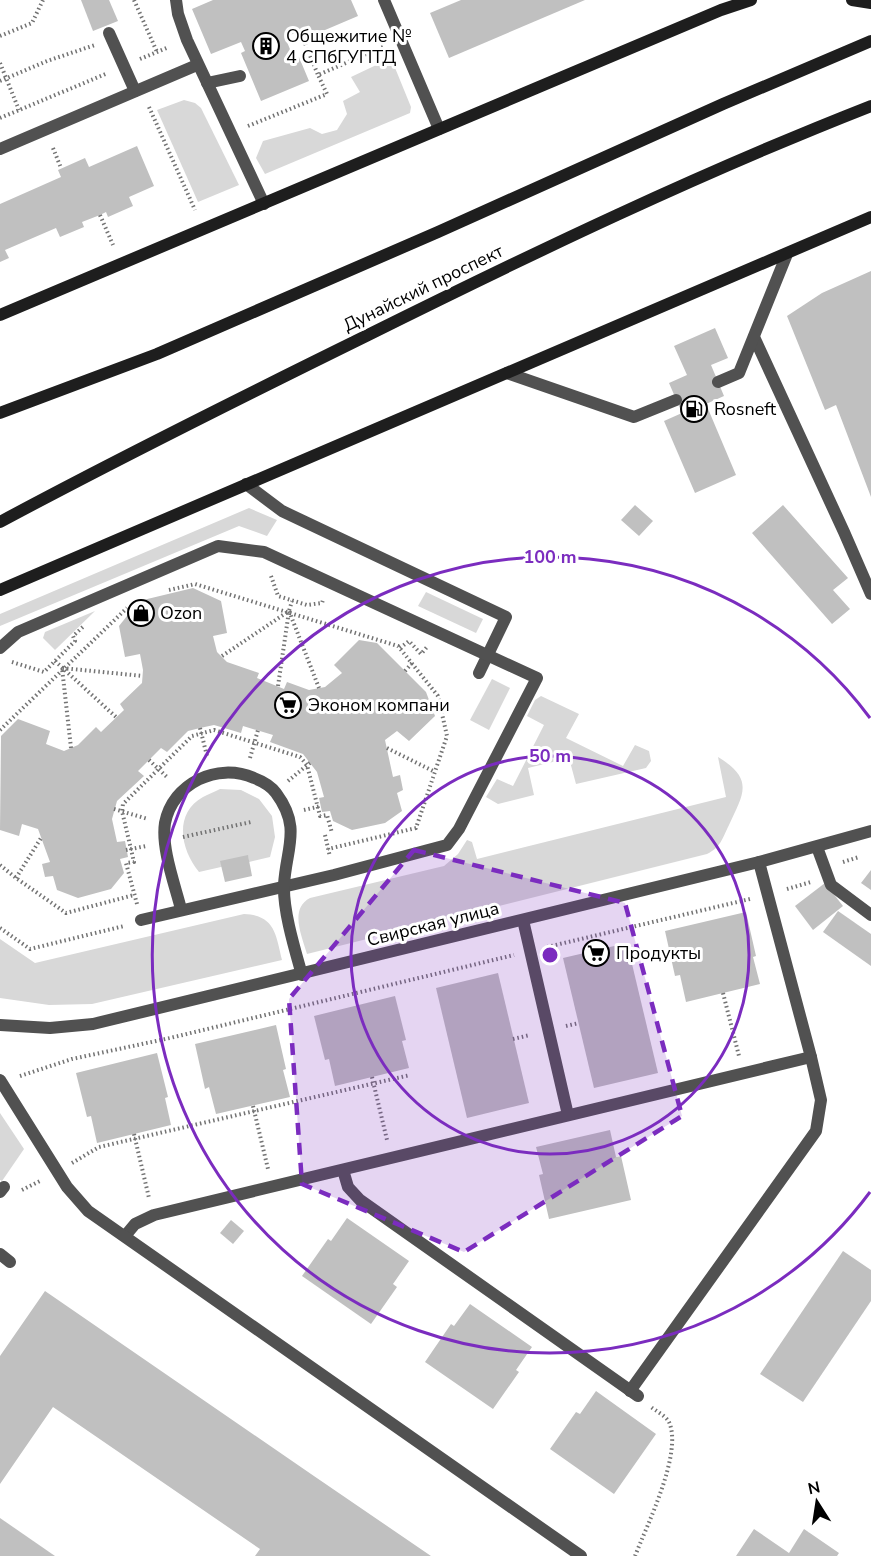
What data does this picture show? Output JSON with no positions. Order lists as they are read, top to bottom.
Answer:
{
  "streets": {
    "main road": ["Дунайский проспект"],
    "street": ["Свирская улица"]
  },
  "places": {
    "building": ["Общежитие № 4 СПбГУПТД"],
    "fuel station": ["Rosneft"],
    "shop": ["Ozon"],
    "supermarket": ["Эконом компани", "Продукты"]
  },
  "north": "top",
  "rings": ["100 m", "50 m"]
}
